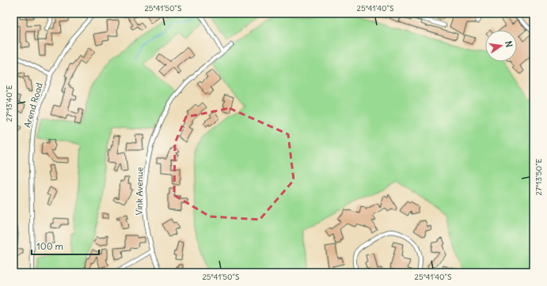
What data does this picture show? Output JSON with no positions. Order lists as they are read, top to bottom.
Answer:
{
  "streets": {
    "street": ["Arend Road", "Vink Avenue"]
  },
  "scale_bar": "100 m",
  "north": "right",
  "coordinates": [
    "25°41'50\"S",
    "25°41'40\"S",
    "27°13'40\"E",
    "27°13'50\"E"
  ]
}
